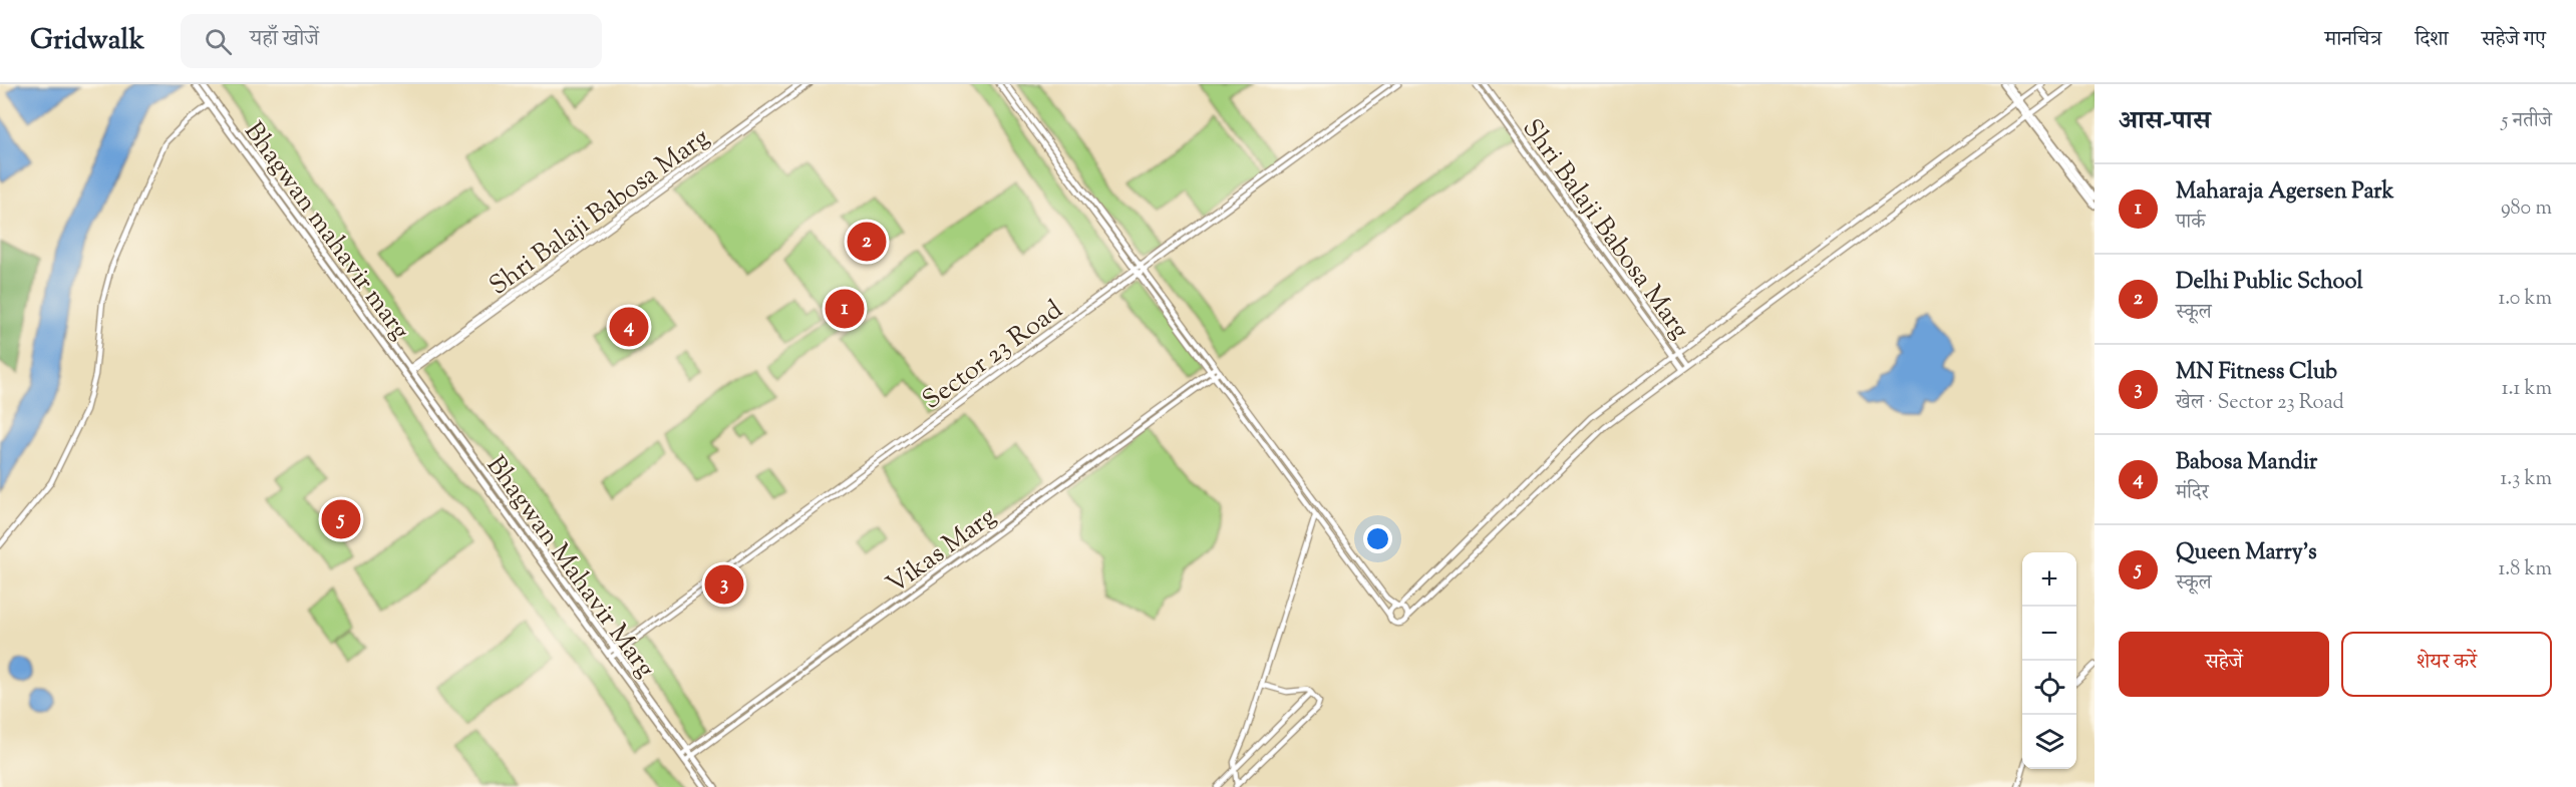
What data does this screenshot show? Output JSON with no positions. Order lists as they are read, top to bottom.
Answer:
{
  "streets": {
    "main road": ["Bhagwan mahavir marg", "Bhagwan Mahavir Marg"],
    "street": ["Shri Balaji Babosa Marg", "Sector 23 Road", "Vikas Marg"]
  },
  "crossings": [
    ["Shri Balaji Babosa Marg", "Bhagwan mahavir marg"],
    ["Bhagwan mahavir marg", "Sector 23 Road"],
    ["Bhagwan mahavir marg", "Vikas Marg"],
    ["Bhagwan mahavir marg", "Bhagwan Mahavir Marg"],
    ["Sector 23 Road", "Bhagwan Mahavir Marg"],
    ["Vikas Marg", "Bhagwan Mahavir Marg"]
  ],
  "page": {
    "header": "Gridwalk",
    "search": "यहाँ खोजें",
    "nav": ["मानचित्र", "दिशा", "सहेजे गए"],
    "heading": ["आस-पास", "5 नतीजे"],
    "list": [
      {
        "mark": "1",
        "name": "Maharaja Agersen Park",
        "note": "पार्क",
        "value": "980 m"
      },
      {
        "mark": "2",
        "name": "Delhi Public School",
        "note": "स्कूल",
        "value": "1.0 km"
      },
      {
        "mark": "3",
        "name": "MN Fitness Club",
        "note": "खेल · Sector 23 Road",
        "value": "1.1 km"
      },
      {
        "mark": "4",
        "name": "Babosa Mandir",
        "note": "मंदिर",
        "value": "1.3 km"
      },
      {
        "mark": "5",
        "name": "Queen Marry's",
        "note": "स्कूल",
        "value": "1.8 km"
      }
    ],
    "pins": [
      "2",
      "1",
      "4",
      "5",
      "3"
    ],
    "map_buttons": ["+", "−"],
    "buttons": ["सहेजें", "शेयर करें"]
  }
}
